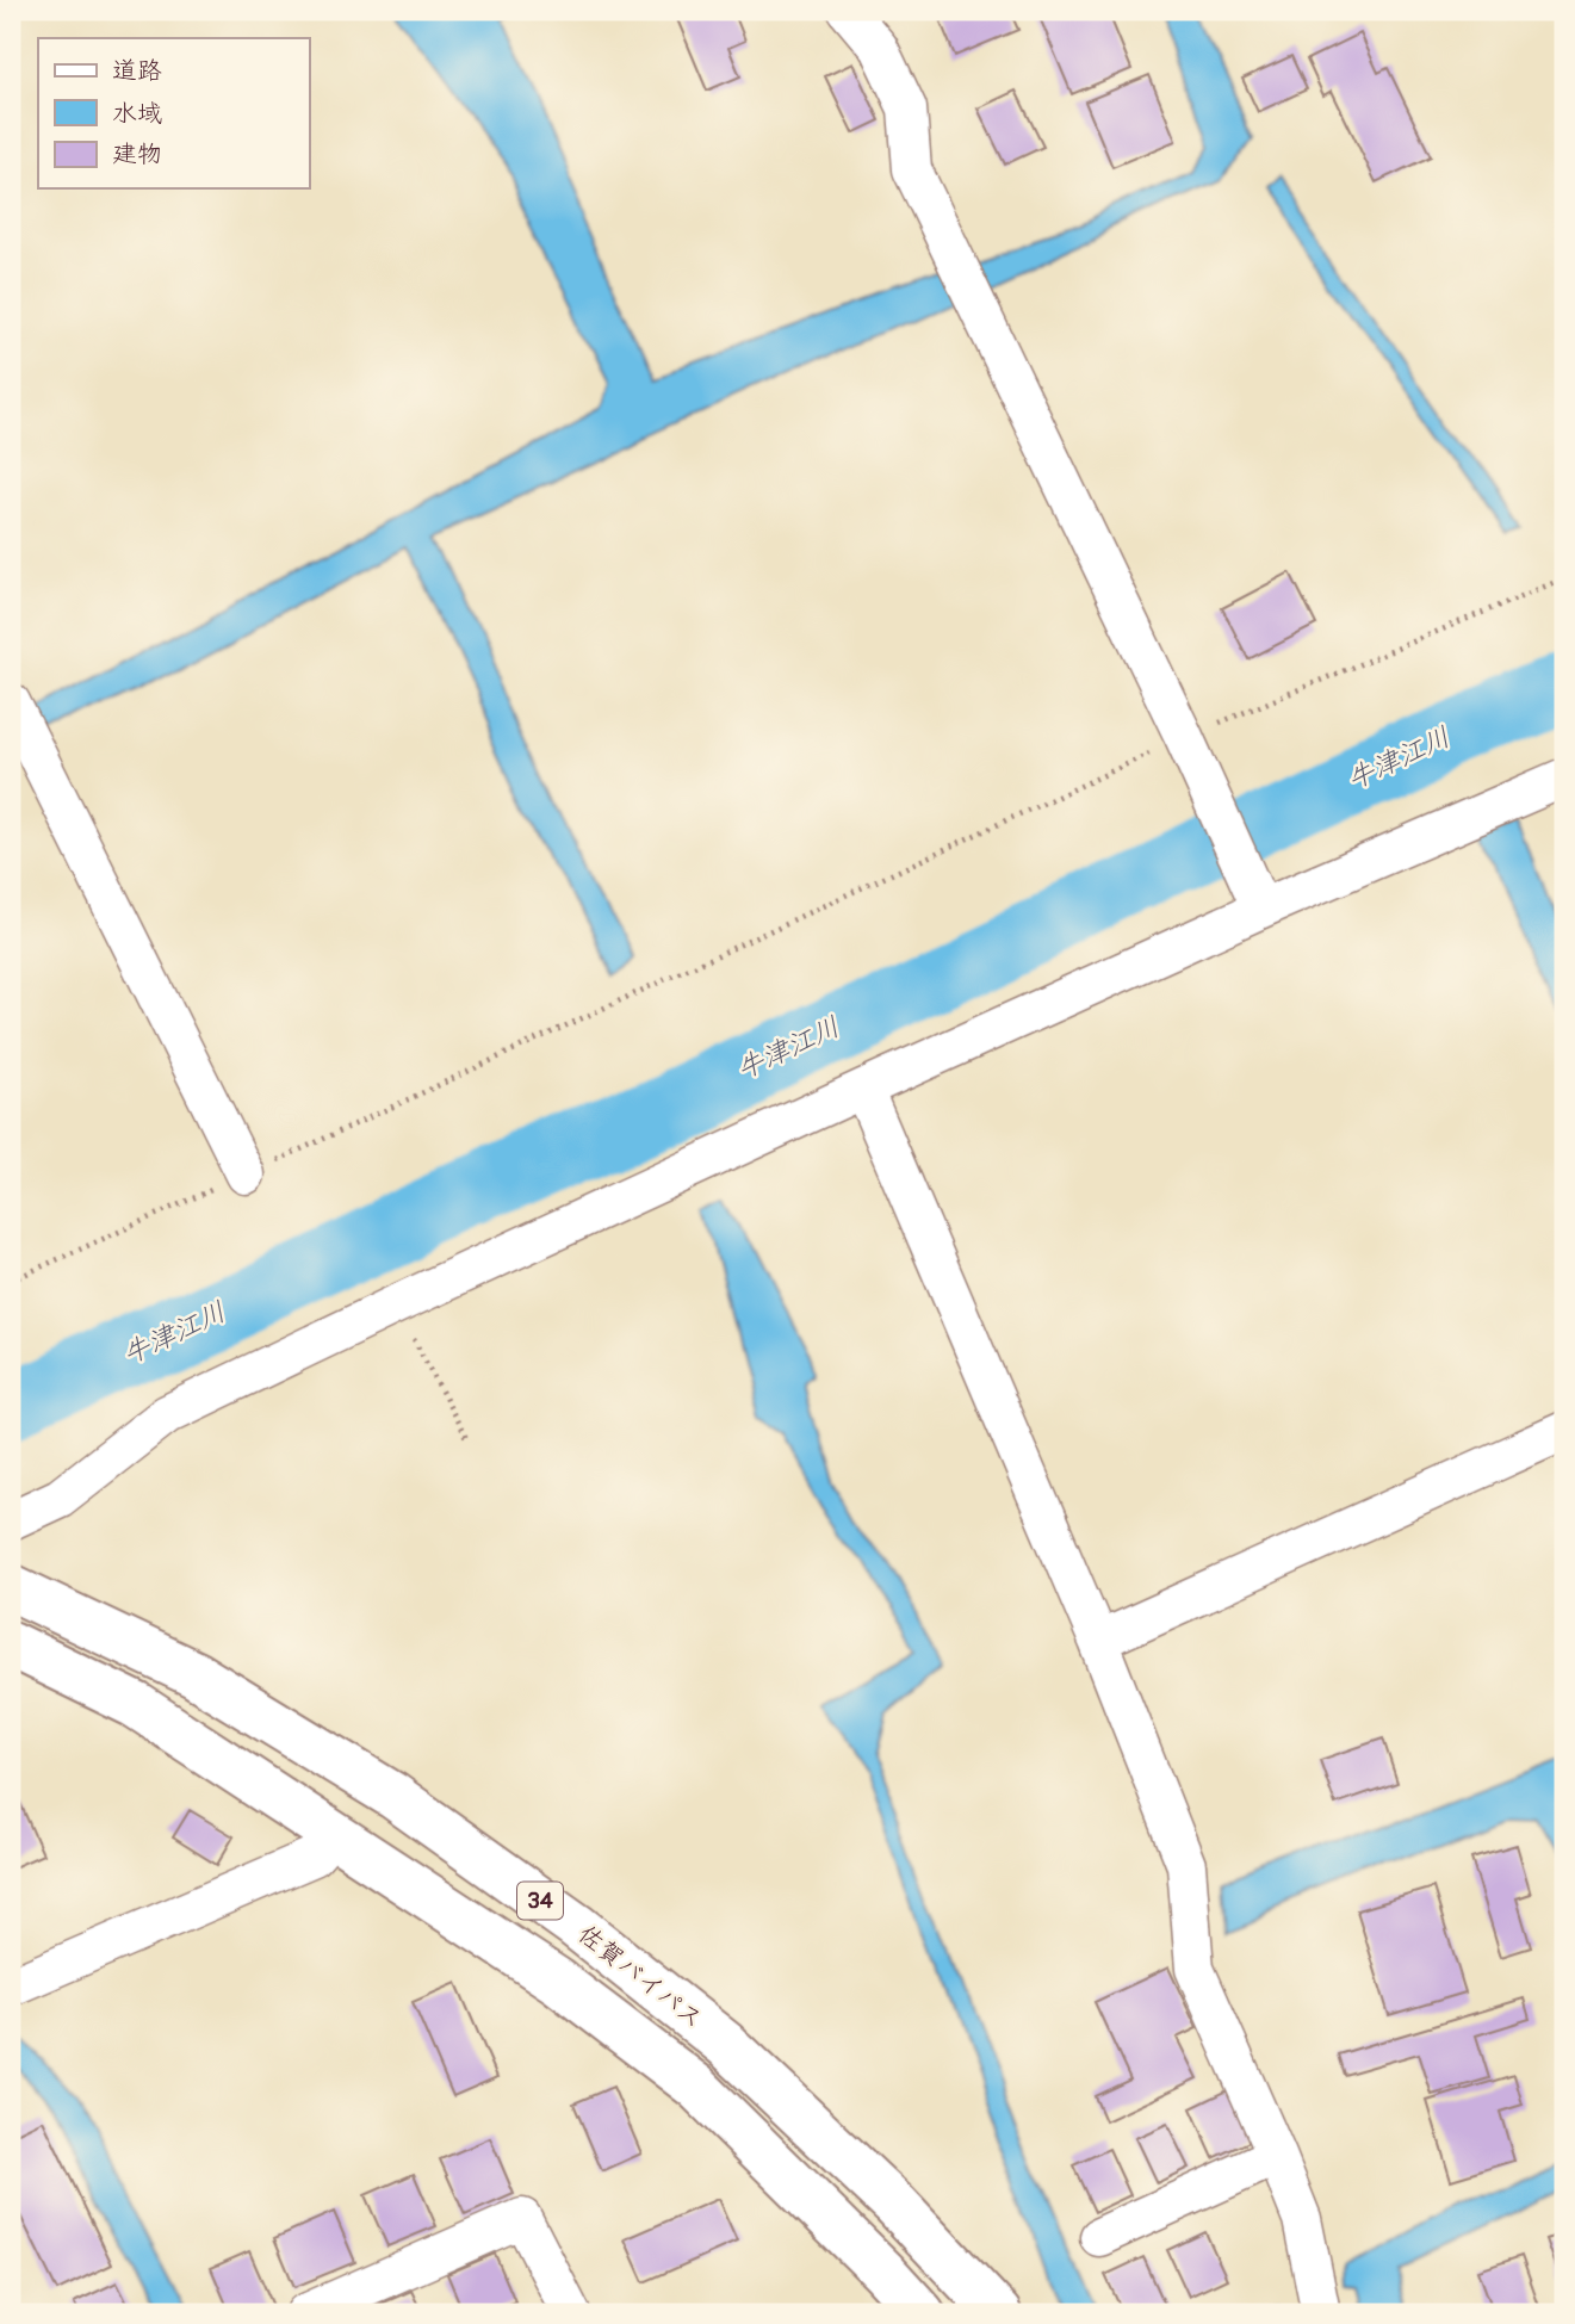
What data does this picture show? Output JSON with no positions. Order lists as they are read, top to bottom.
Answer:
{
  "streets": {
    "highway": ["34", "佐賀バイパス"]
  },
  "water": ["牛津江川"],
  "legend": ["道路", "水域", "建物"]
}
